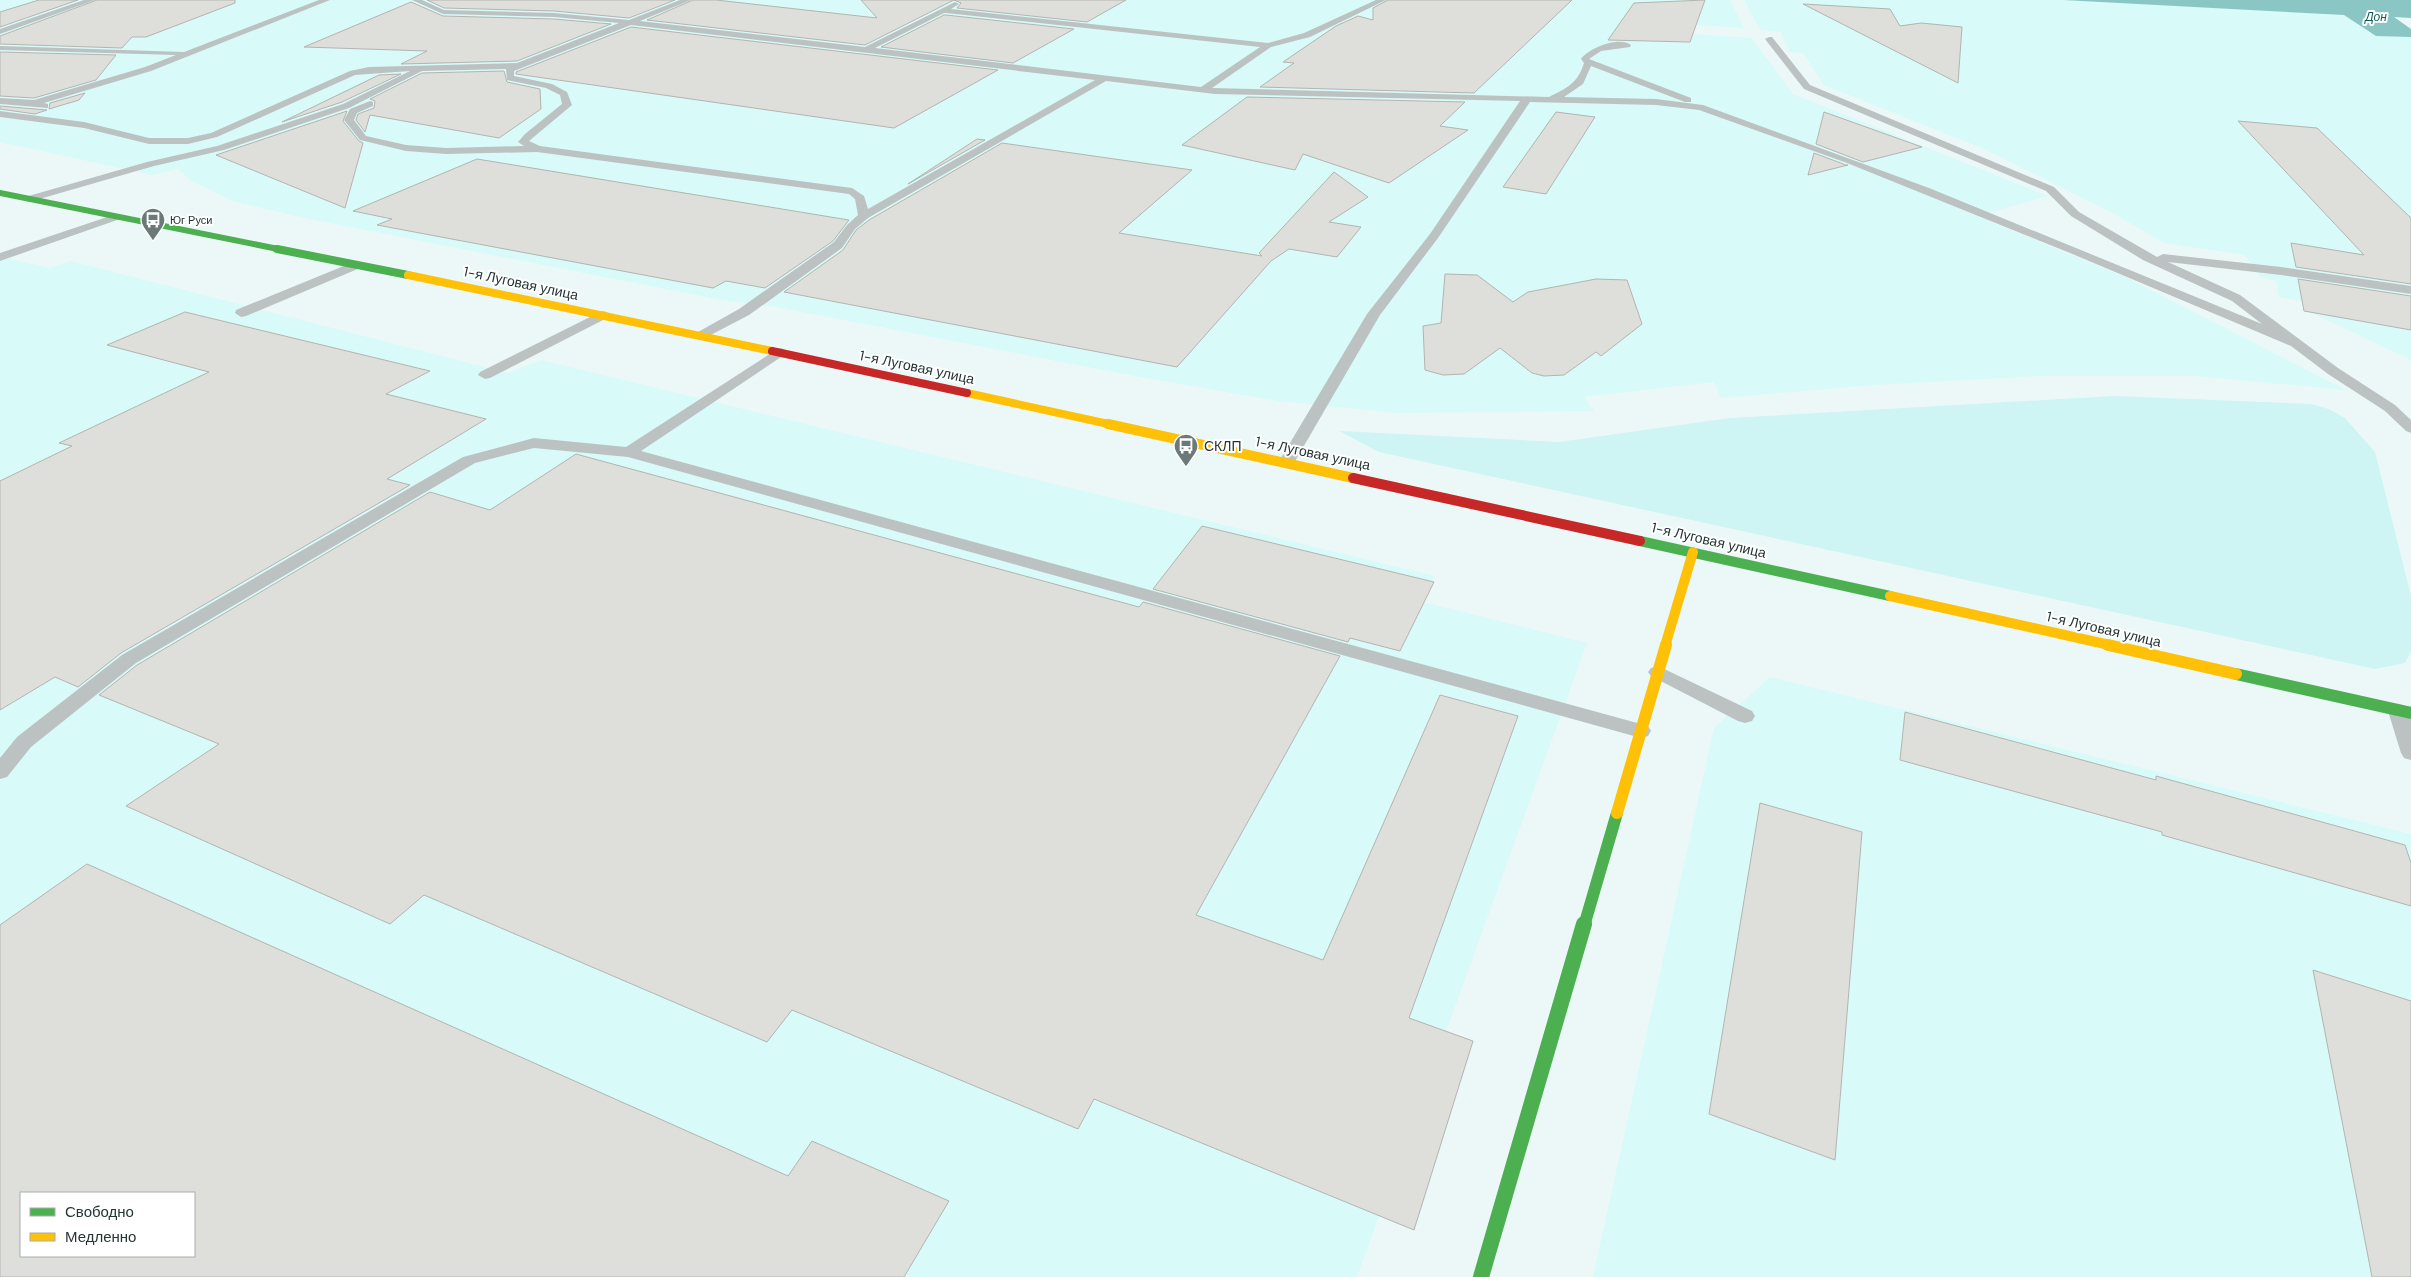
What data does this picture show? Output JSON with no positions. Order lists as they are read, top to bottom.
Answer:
{
  "streets": {
    "main road": ["1-я Луговая улица"]
  },
  "water": ["Дон"],
  "places": {
    "bus stop": ["Юг Руси", "СКЛП"]
  },
  "legend": ["Свободно", "Медленно"]
}
